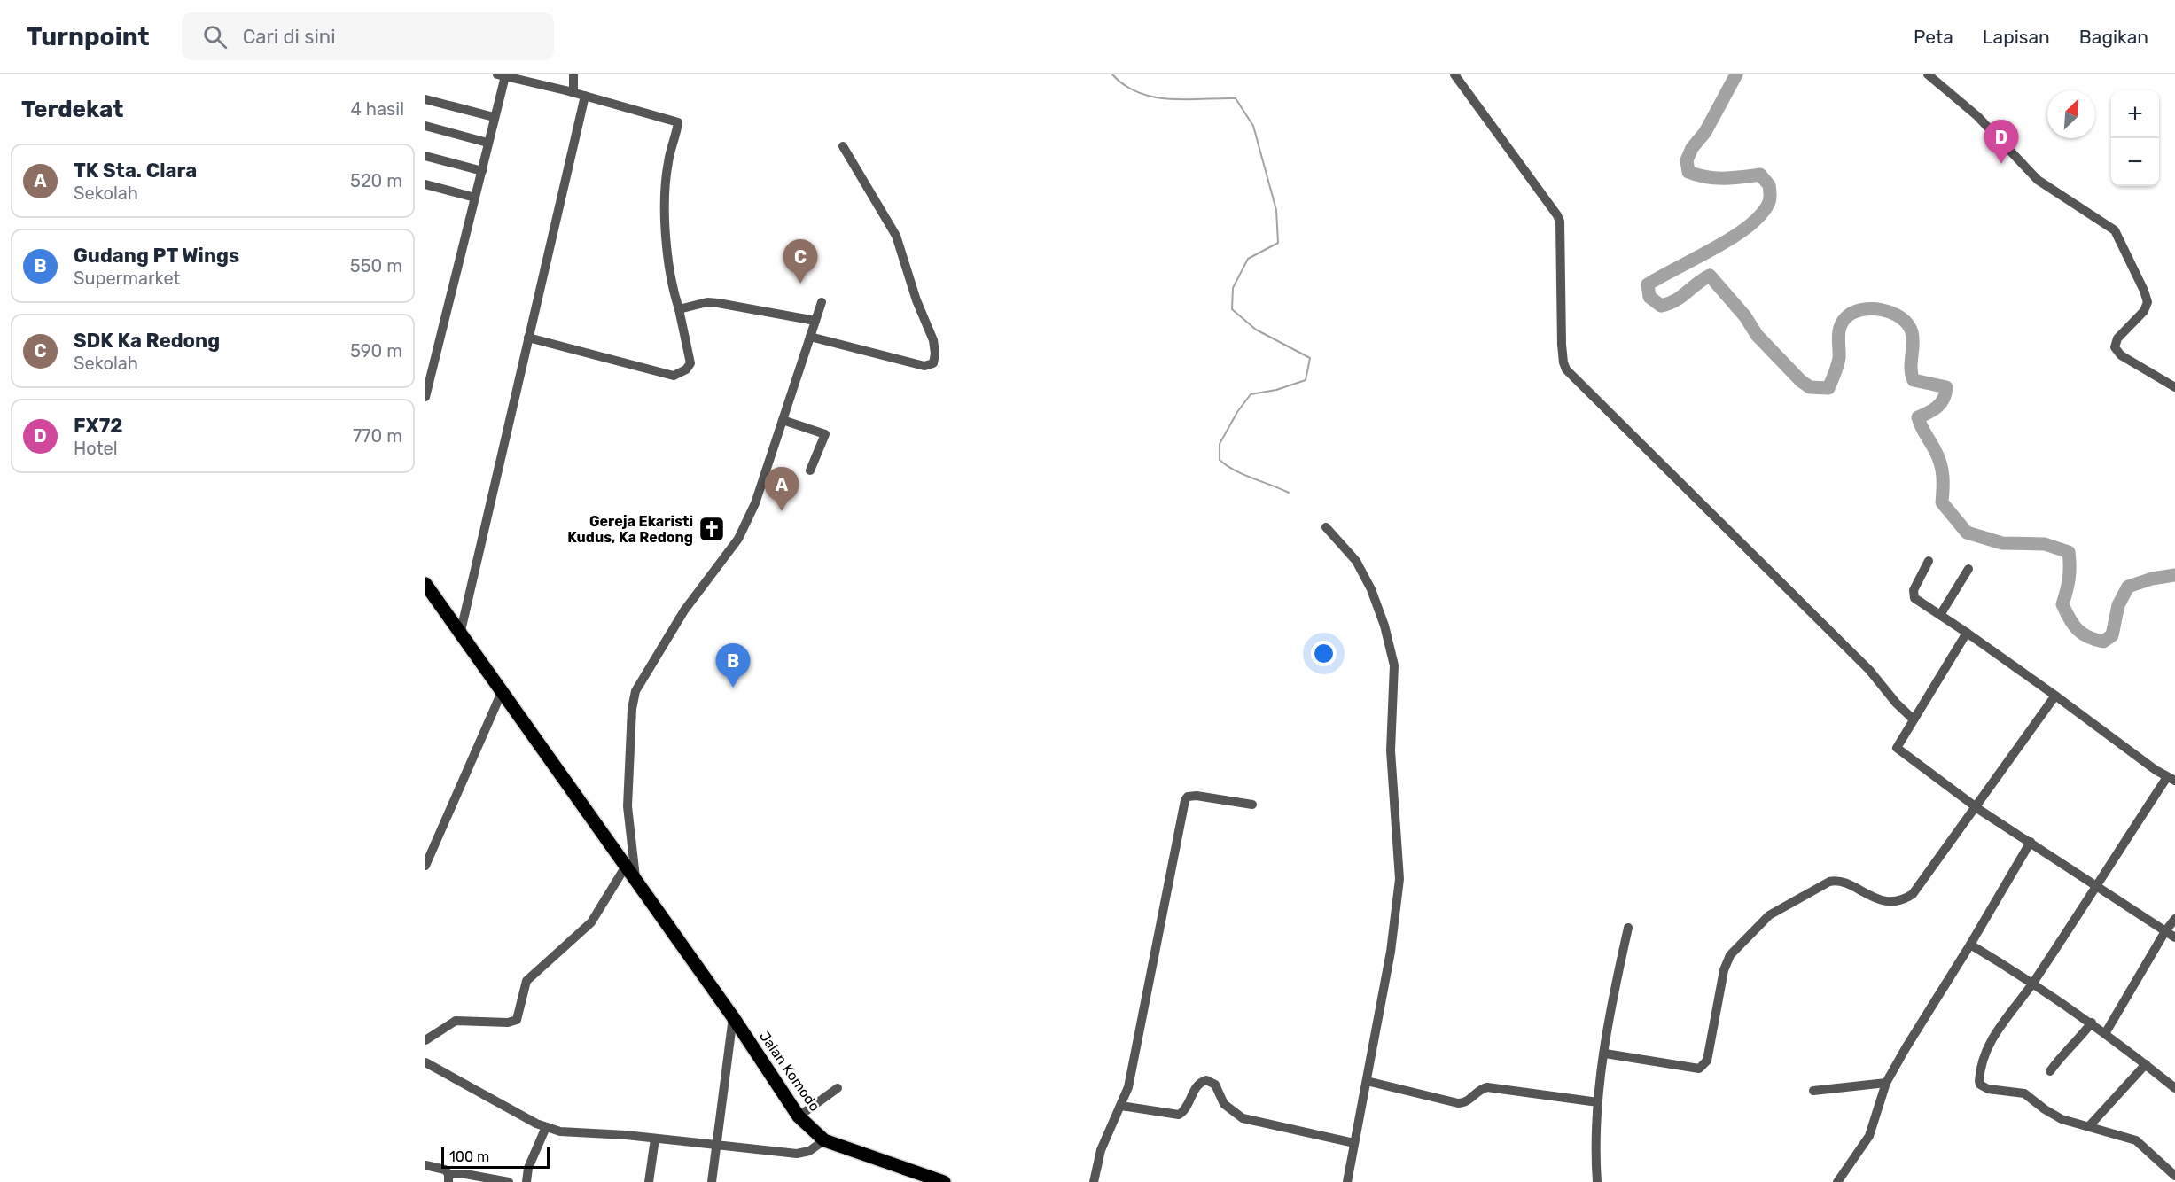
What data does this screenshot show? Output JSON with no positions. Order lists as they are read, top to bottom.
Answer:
{
  "streets": {
    "highway": ["Jalan Komodo"]
  },
  "places": {
    "church": ["Gereja Ekaristi Kudus, Ka Redong"]
  },
  "scale_bar": "100 m",
  "north": "top right",
  "page": {
    "header": "Turnpoint",
    "search": "Cari di sini",
    "nav": ["Peta", "Lapisan", "Bagikan"],
    "heading": ["Terdekat", "4 hasil"],
    "map_buttons": ["+", "−"],
    "pins": [
      "D",
      "C",
      "A",
      "B"
    ],
    "list": [
      {
        "mark": "A",
        "name": "TK Sta. Clara",
        "note": "Sekolah",
        "value": "520 m"
      },
      {
        "mark": "B",
        "name": "Gudang PT Wings",
        "note": "Supermarket",
        "value": "550 m"
      },
      {
        "mark": "C",
        "name": "SDK Ka Redong",
        "note": "Sekolah",
        "value": "590 m"
      },
      {
        "mark": "D",
        "name": "FX72",
        "note": "Hotel",
        "value": "770 m"
      }
    ],
    "scale": "100 m"
  }
}
